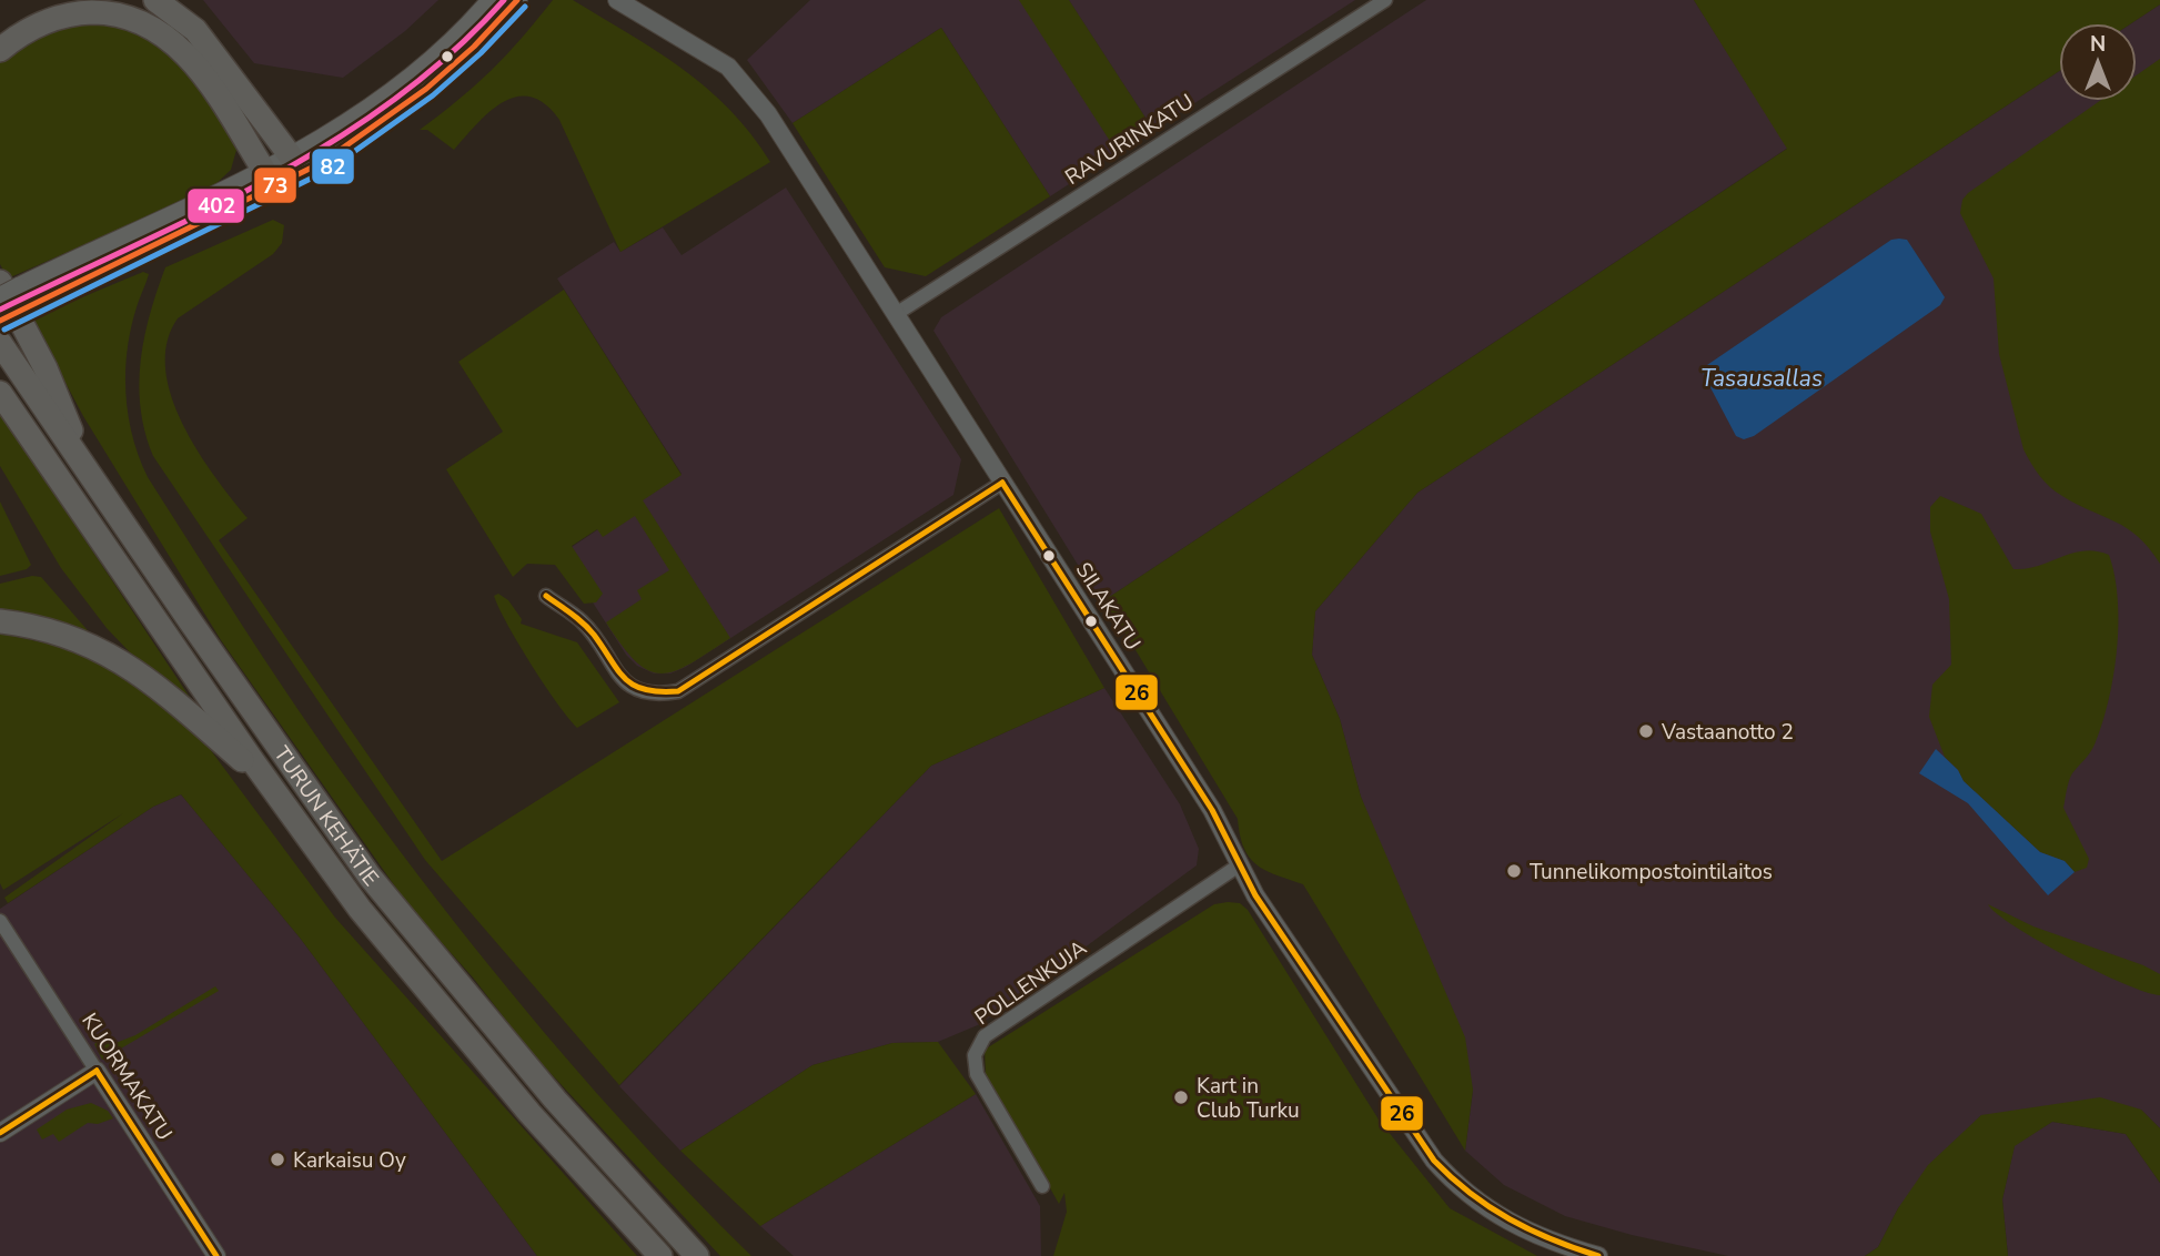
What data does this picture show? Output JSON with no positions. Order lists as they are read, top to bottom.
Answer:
{
  "streets": {
    "highway": ["TURUN KEHÄTIE"],
    "street": [
      "RAVURINKATU",
      "SILAKATU",
      "POLLENKUJA",
      "KUORMAKATU"
    ]
  },
  "crossings": [
    ["RAVURINKATU", "SILAKATU"],
    ["SILAKATU", "POLLENKUJA"]
  ],
  "water": ["Tasausallas"],
  "places": [
    "Vastaanotto 2",
    "Tunnelikompostointilaitos",
    "Kart in Club Turku",
    "Karkaisu Oy"
  ],
  "lines": [
    "transit line 73",
    "transit line 402",
    "transit line 82",
    "transit line 26"
  ],
  "north": "top"
}
